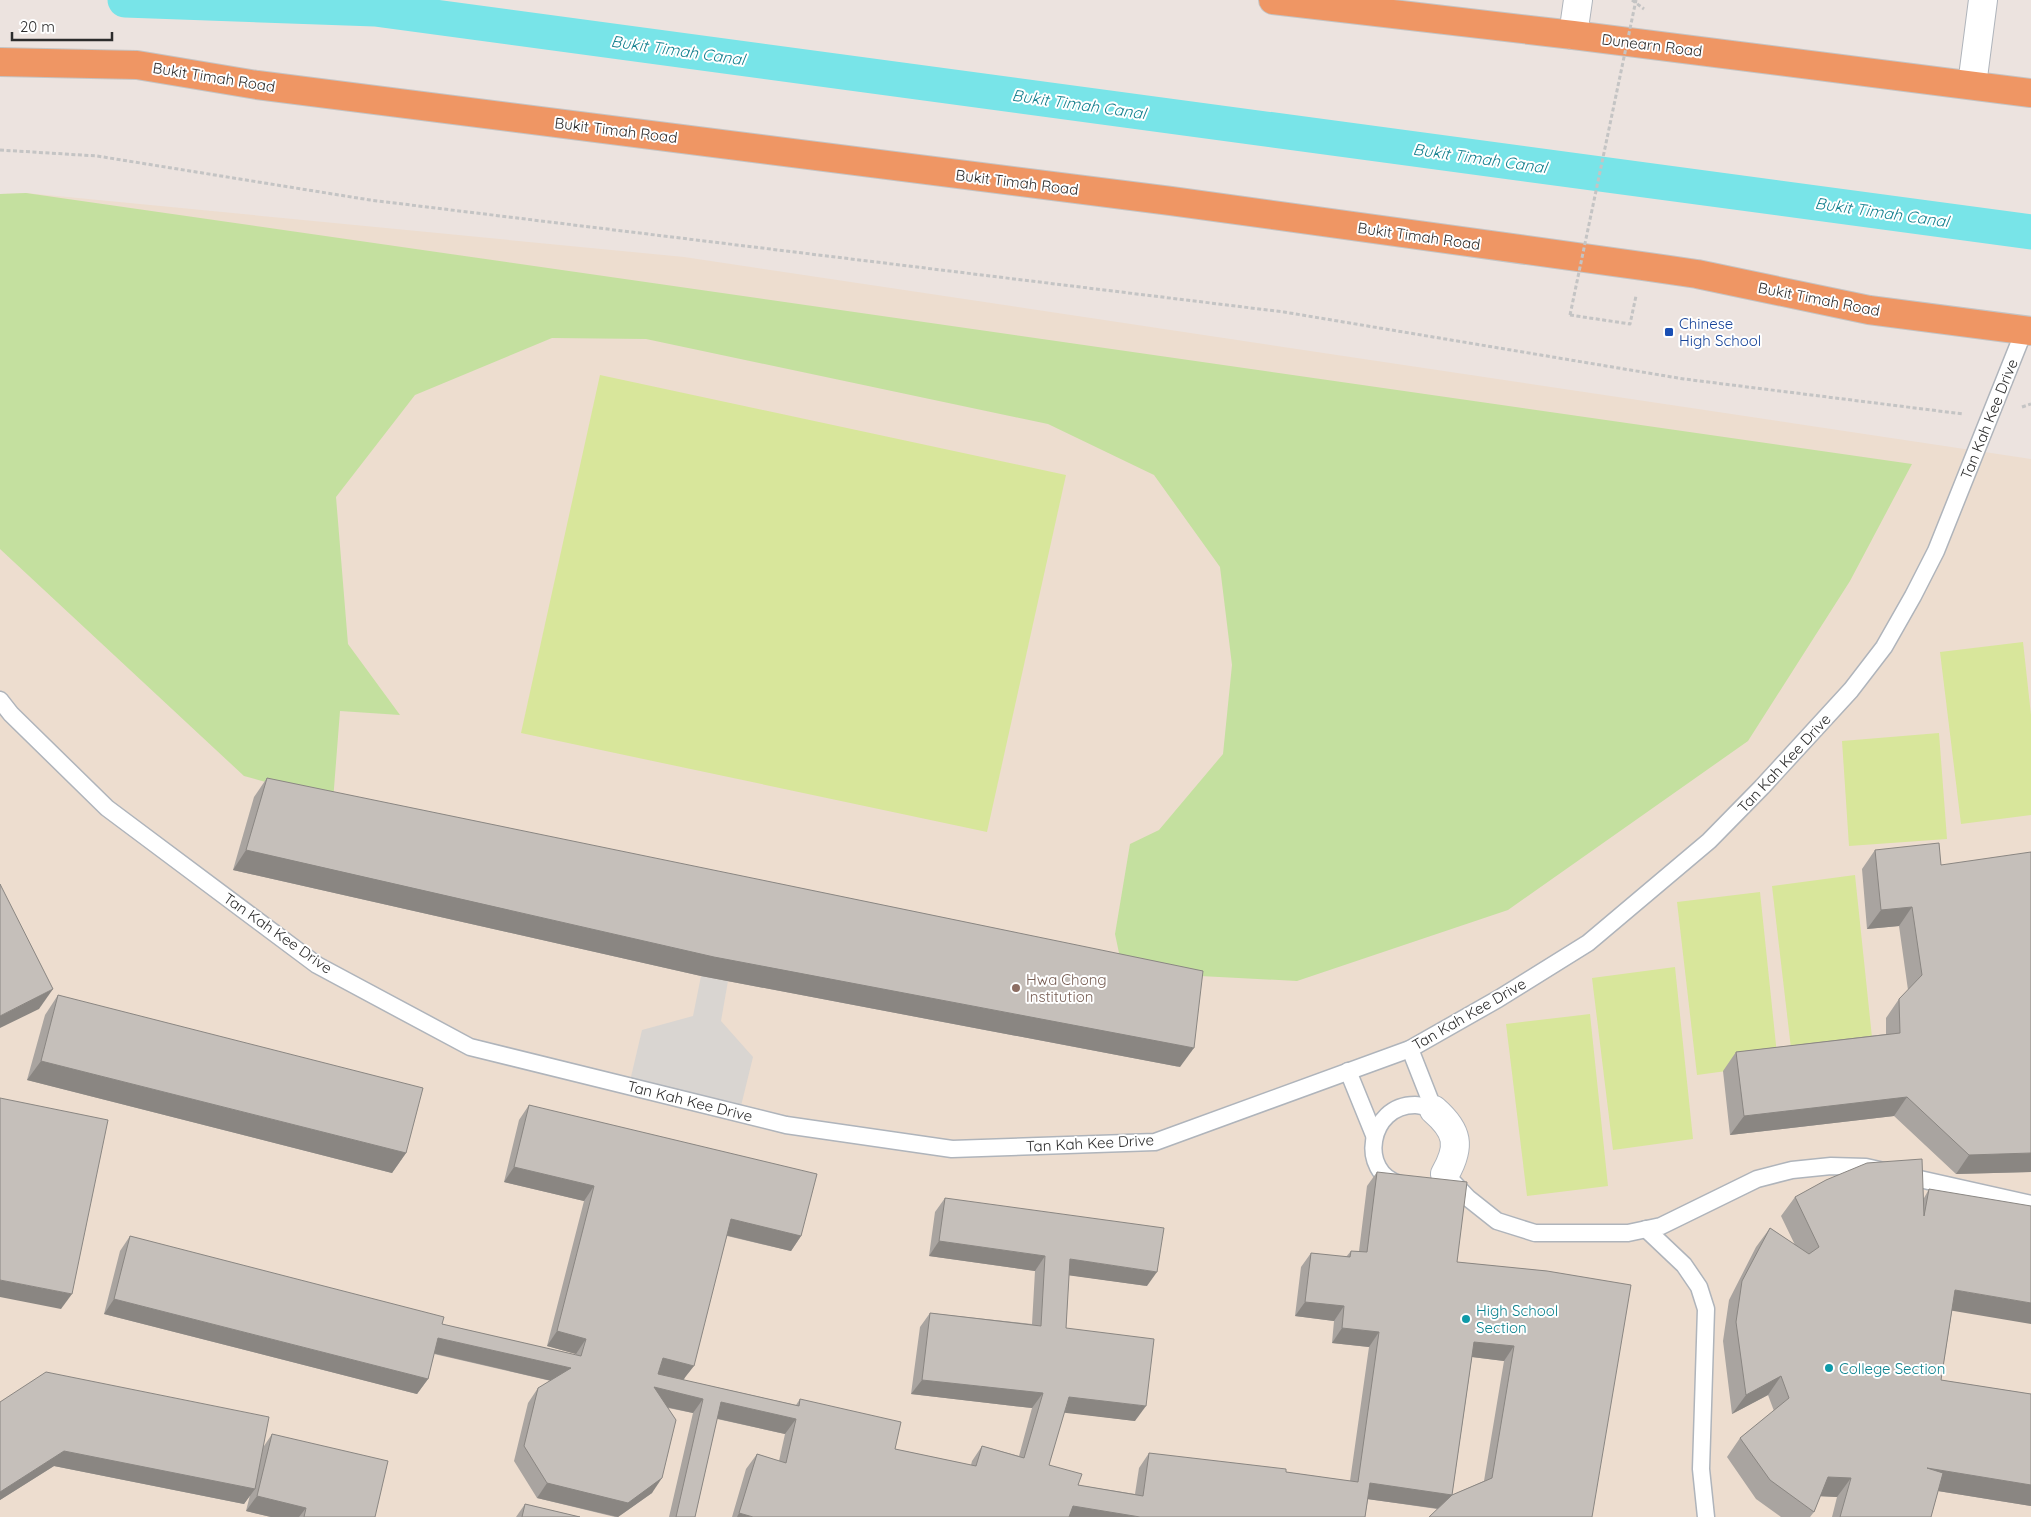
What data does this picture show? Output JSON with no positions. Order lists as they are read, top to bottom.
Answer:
{
  "streets": {
    "highway": ["Dunearn Road", "Bukit Timah Road"],
    "lane": ["Tan Kah Kee Drive"]
  },
  "crossings": [
    ["Bukit Timah Road", "Tan Kah Kee Drive"]
  ],
  "water": ["Bukit Timah Canal"],
  "places": {
    "transit": ["Chinese High School"],
    "other": ["Hwa Chong Institution", "High School Section", "College Section"]
  },
  "scale_bar": "20 m"
}
